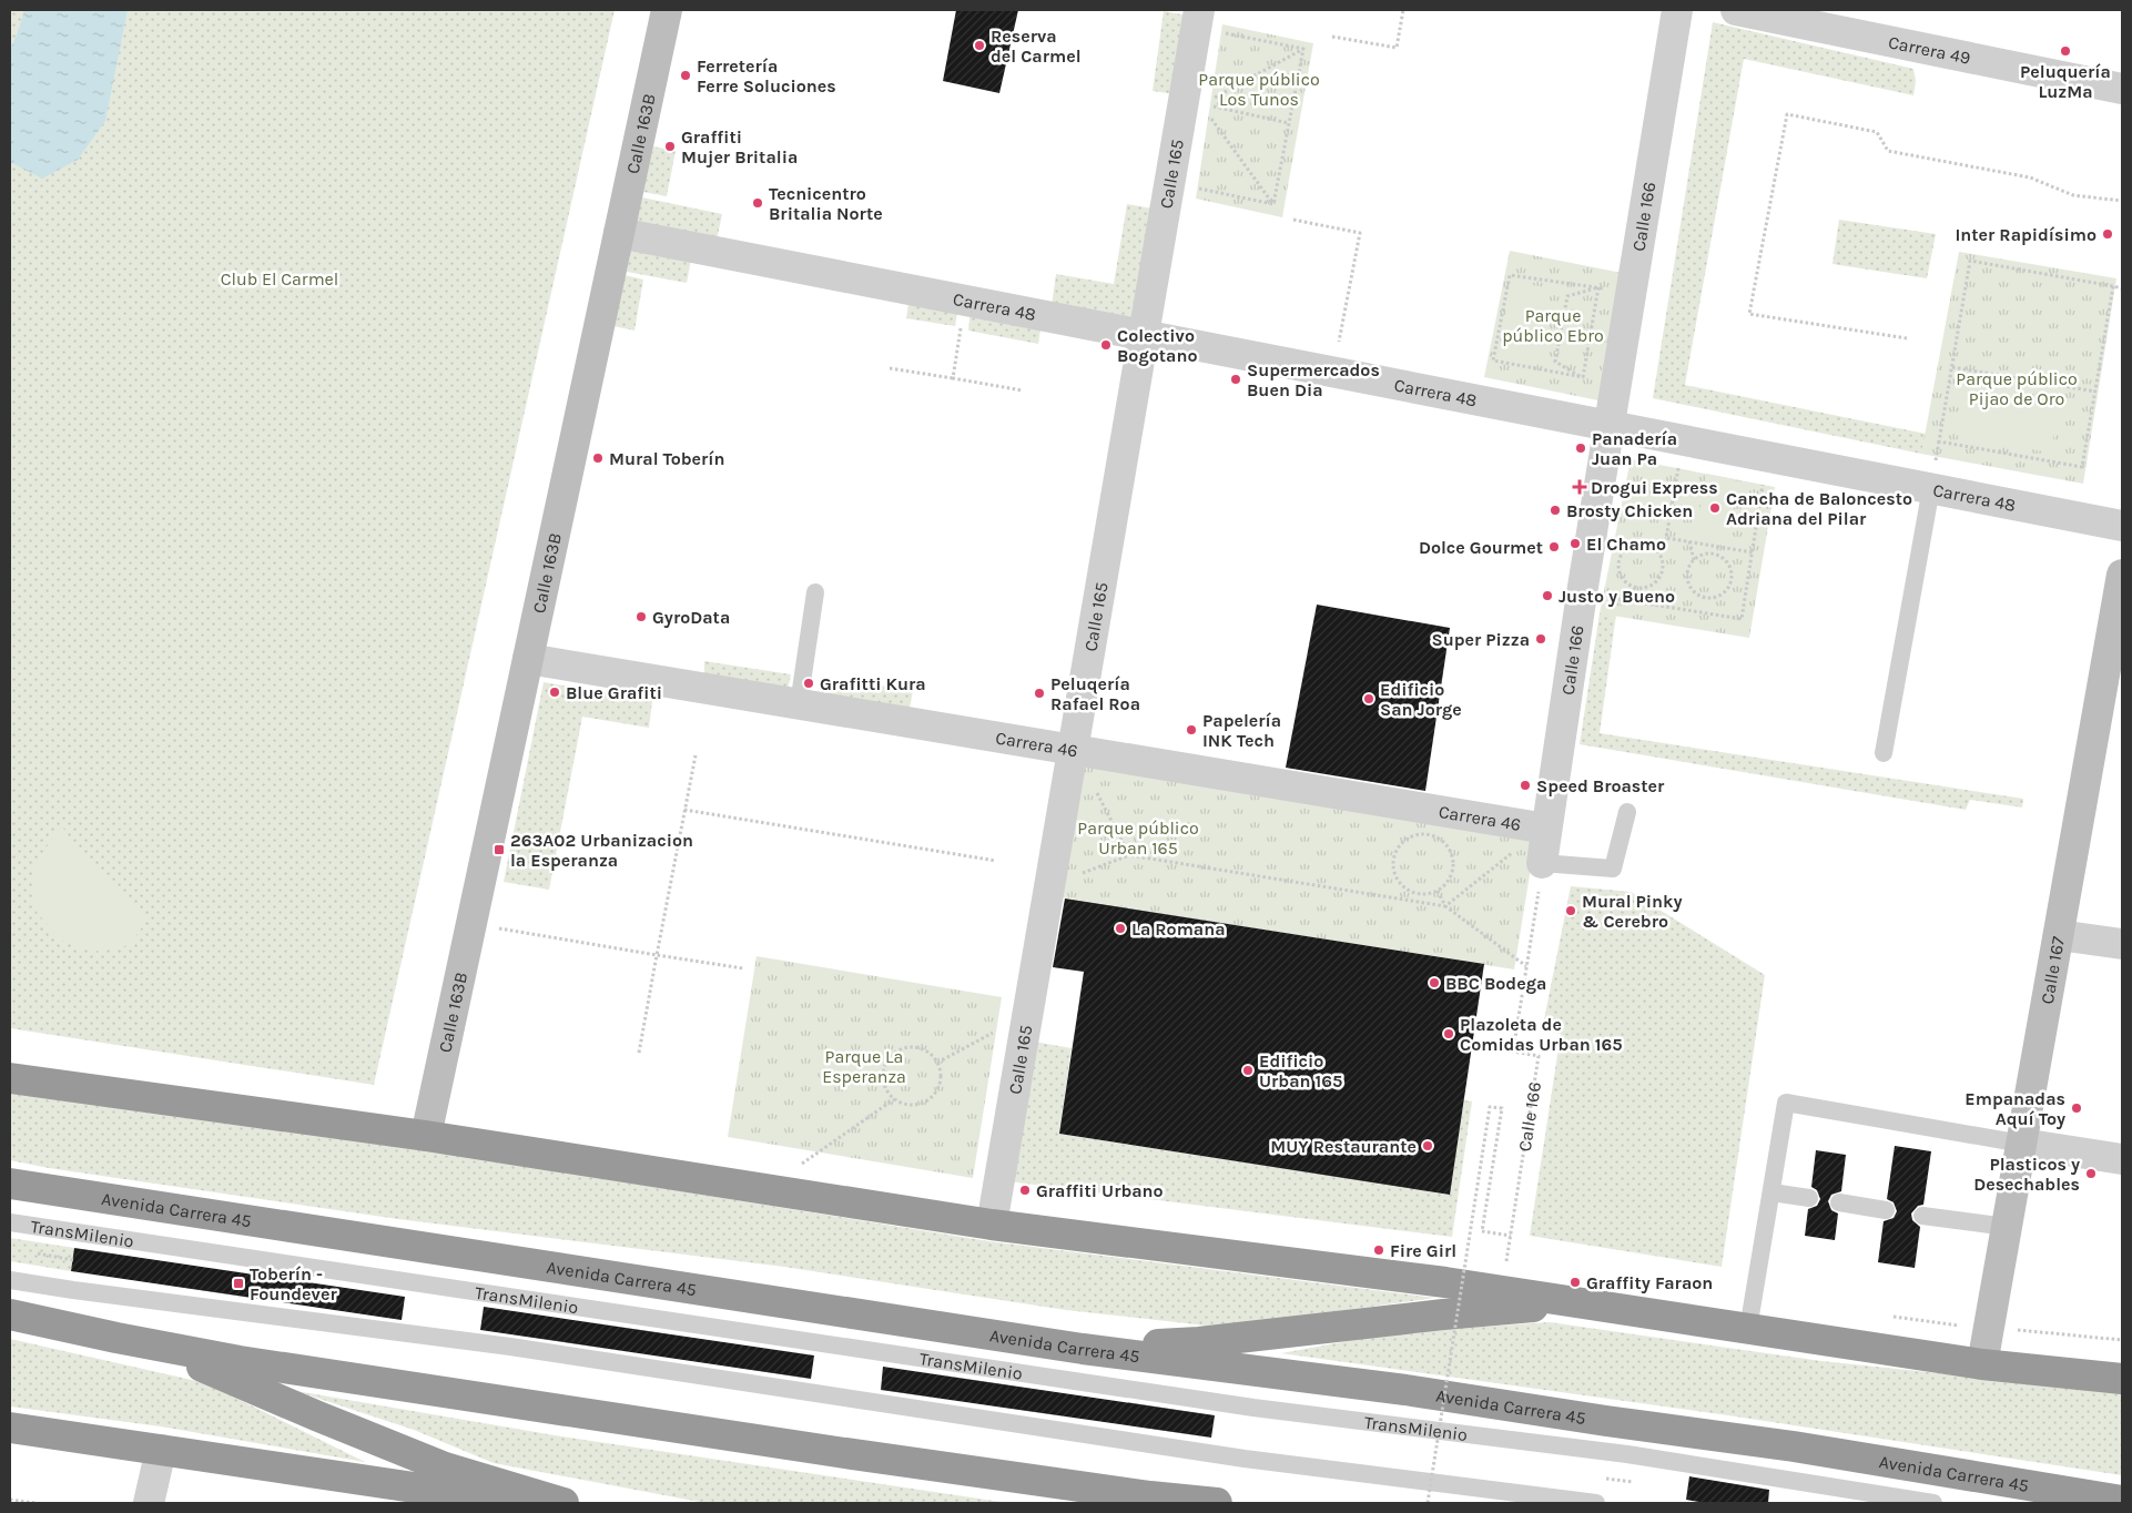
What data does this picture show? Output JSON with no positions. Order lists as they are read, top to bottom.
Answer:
{
  "streets": {
    "highway": ["Avenida Carrera 45"],
    "street": [
      "Carrera 49",
      "Calle 163B",
      "Calle 165",
      "Calle 166",
      "Carrera 48",
      "Carrera 46",
      "Calle 167"
    ],
    "lane": ["TransMilenio"]
  },
  "crossings": [
    ["Calle 163B", "Carrera 48"],
    ["Calle 163B", "Carrera 46"],
    ["Calle 165", "Carrera 48"],
    ["Calle 165", "Carrera 46"],
    ["Calle 166", "Carrera 48"],
    ["Calle 166", "Carrera 46"]
  ],
  "parks": [
    "Parque público Los Tunos",
    "Club El Carmel",
    "Parque público Ebro",
    "Parque público Pijao de Oro",
    "Parque público Urban 165",
    "Parque La Esperanza"
  ],
  "places": {
    "other": [
      "Reserva del Carmel",
      "Peluquería LuzMa",
      "Ferretería Ferre Soluciones",
      "Graffiti Mujer Britalia",
      "Tecnicentro Britalia Norte",
      "Inter Rapidísimo",
      "Colectivo Bogotano",
      "Supermercados Buen Dia",
      "Panadería Juan Pa",
      "Mural Toberín",
      "Cancha de Baloncesto Adriana del Pilar",
      "Brosty Chicken",
      "El Chamo",
      "Dolce Gourmet",
      "Justo y Bueno",
      "GyroData",
      "Super Pizza",
      "Grafitti Kura",
      "Blue Grafiti",
      "Peluqería Rafael Roa",
      "Edificio San Jorge",
      "Papelería INK Tech",
      "Speed Broaster",
      "Mural Pinky & Cerebro",
      "La Romana",
      "BBC Bodega",
      "Plazoleta de Comidas Urban 165",
      "Edificio Urban 165",
      "Empanadas Aquí Toy",
      "MUY Restaurante",
      "Plasticos y Desechables",
      "Graffiti Urbano",
      "Fire Girl",
      "Graffity Faraon"
    ],
    "health": ["Drogui Express"],
    "transit": ["263A02 Urbanizacion la Esperanza", "Toberín - Foundever"]
  }
}
